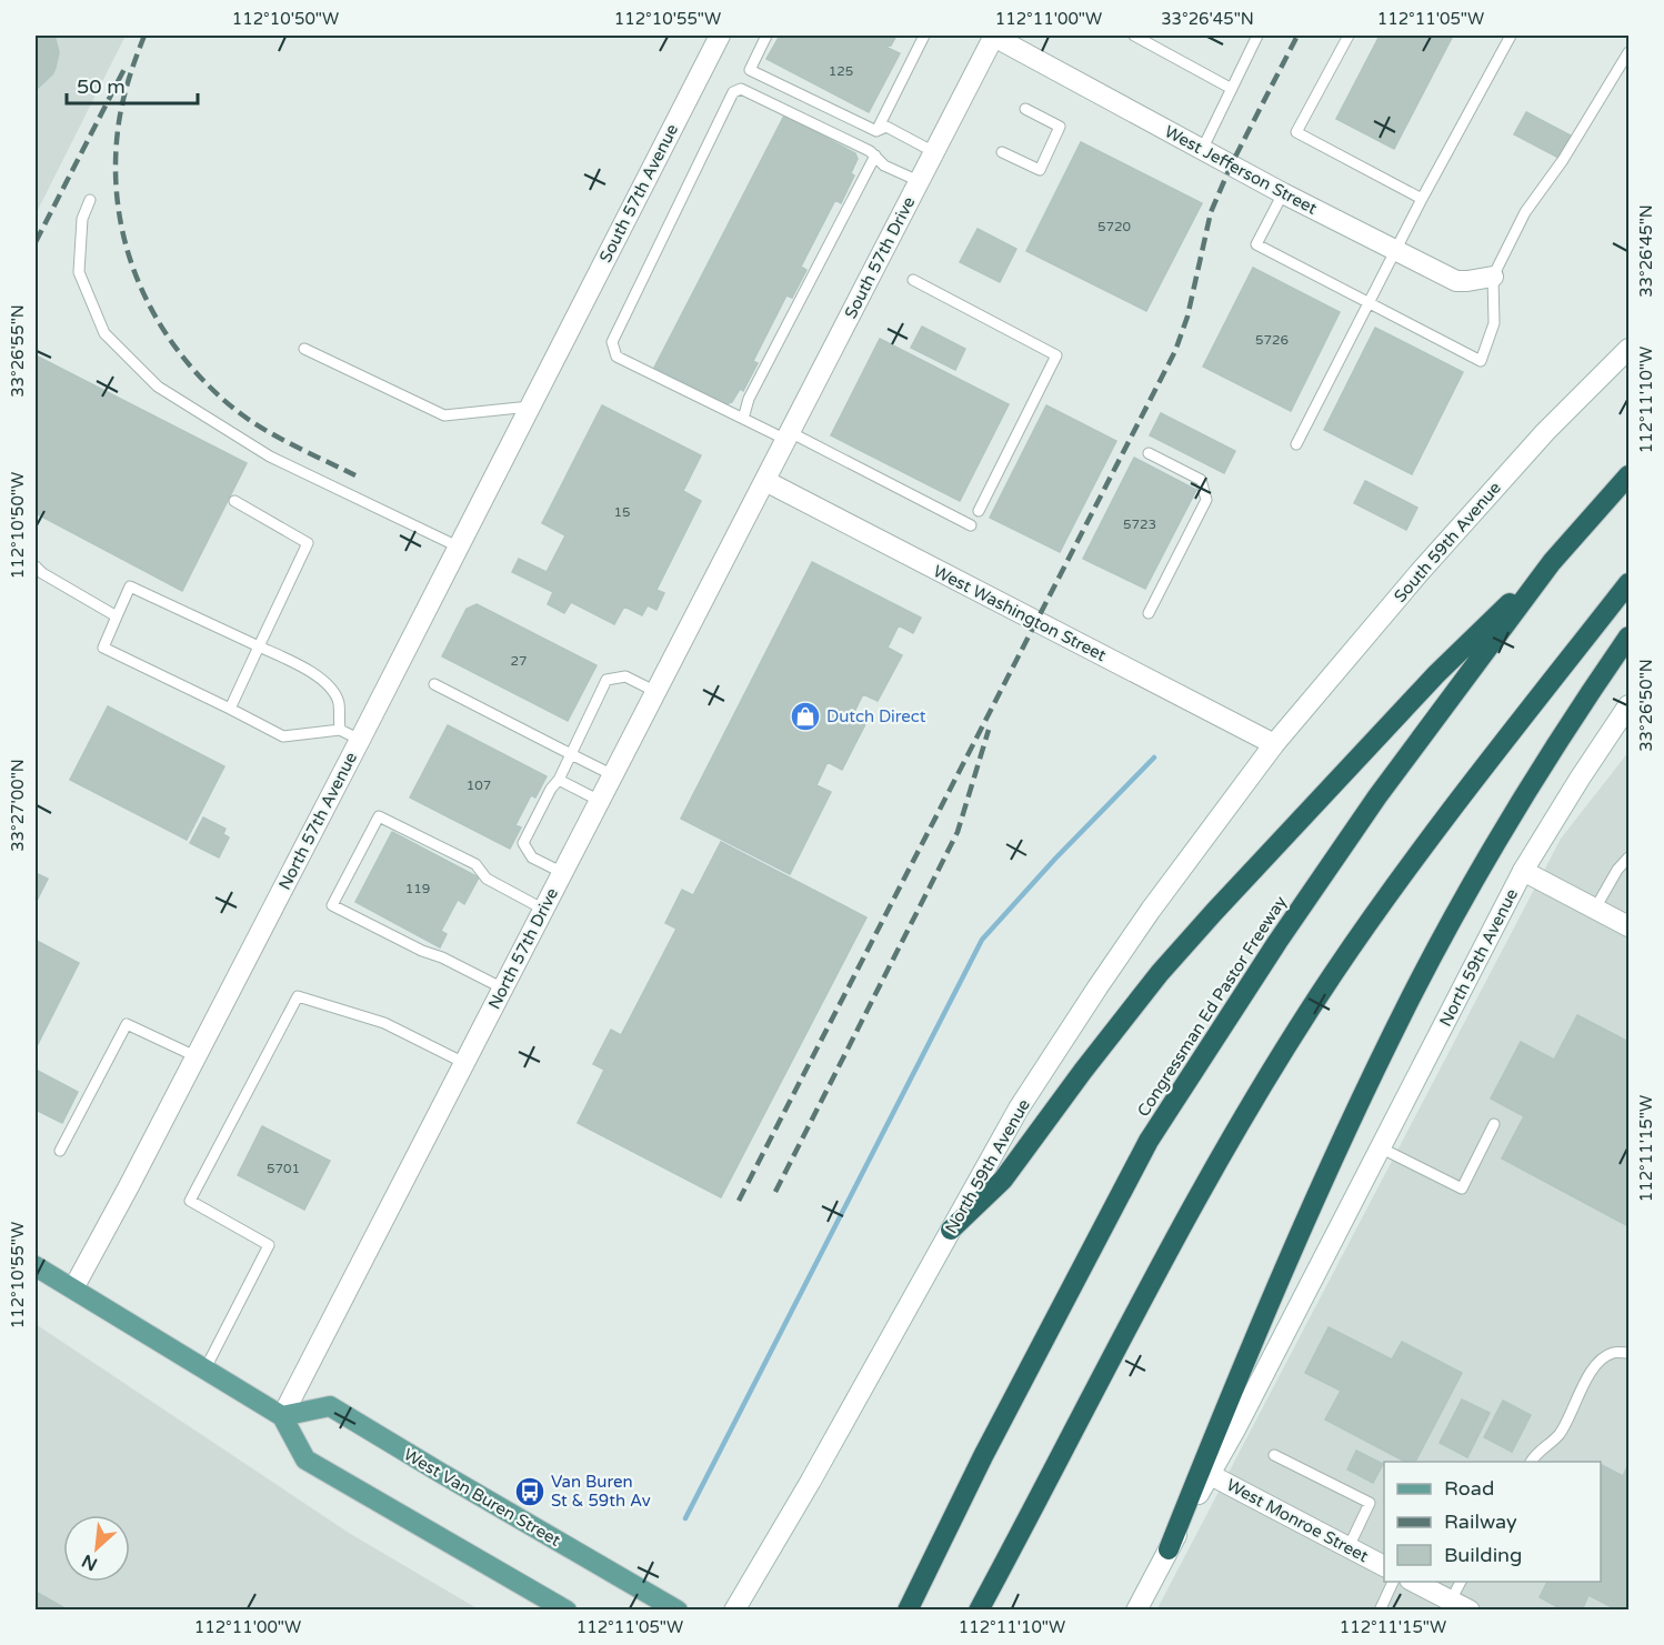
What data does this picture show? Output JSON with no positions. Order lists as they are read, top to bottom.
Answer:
{
  "streets": {
    "highway": ["Congressman Ed Pastor Freeway"],
    "main road": ["West Van Buren Street"],
    "street": [
      "West Jefferson Street",
      "South 57th Avenue",
      "South 57th Drive",
      "South 59th Avenue",
      "West Washington Street",
      "North 57th Avenue",
      "North 57th Drive",
      "North 59th Avenue",
      "West Monroe Street"
    ]
  },
  "crossings": [
    ["West Jefferson Street", "South 57th Drive"],
    ["South 57th Avenue", "North 57th Avenue"],
    ["South 57th Drive", "West Washington Street"],
    ["South 57th Drive", "North 57th Drive"],
    ["South 59th Avenue", "West Washington Street"],
    ["South 59th Avenue", "North 59th Avenue"],
    ["West Washington Street", "North 57th Drive"],
    ["West Washington Street", "North 59th Avenue"],
    ["North 57th Drive", "West Van Buren Street"],
    ["North 59th Avenue", "West Monroe Street"]
  ],
  "places": {
    "shop": ["Dutch Direct"],
    "bus stop": ["Van Buren St & 59th Av"]
  },
  "house_numbers": [
    "125",
    "5720",
    "5726",
    "15",
    "5723",
    "27",
    "107",
    "119",
    "5701"
  ],
  "legend": ["Road", "Railway", "Building"],
  "scale_bar": "50 m",
  "north": "bottom left",
  "coordinates": [
    "112°10'50\"W",
    "112°10'55\"W",
    "112°11'00\"W",
    "33°26'45\"N",
    "112°11'05\"W",
    "33°26'55\"N",
    "112°11'10\"W",
    "33°26'50\"N",
    "33°27'00\"N",
    "112°11'15\"W"
  ]
}
